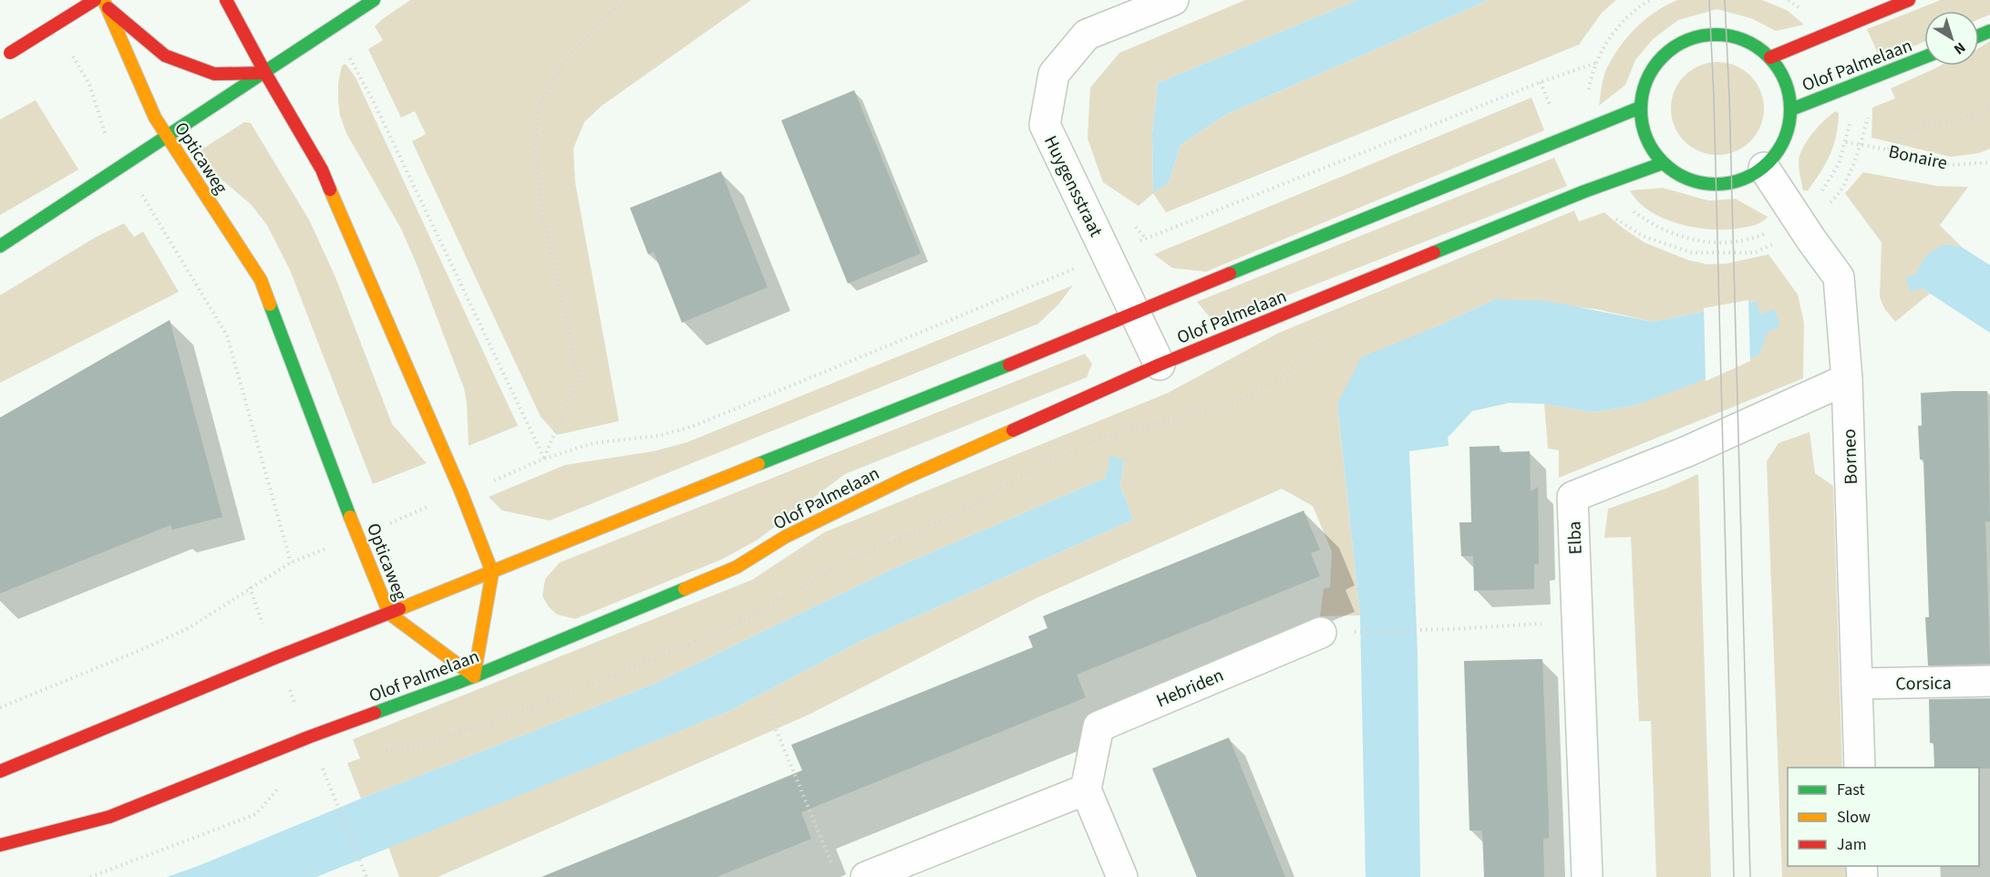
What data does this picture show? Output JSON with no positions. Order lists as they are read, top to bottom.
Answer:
{
  "streets": {
    "street": [
      "Olof Palmelaan",
      "Opticaweg",
      "Huygensstraat",
      "Borneo",
      "Elba",
      "Corsica",
      "Hebriden"
    ],
    "path": ["Bonaire"]
  },
  "crossings": [
    ["Olof Palmelaan", "Opticaweg"],
    ["Olof Palmelaan", "Huygensstraat"],
    ["Olof Palmelaan", "Borneo"],
    ["Borneo", "Elba"],
    ["Borneo", "Corsica"]
  ],
  "legend": ["Fast", "Slow", "Jam"],
  "north": "bottom right"
}
